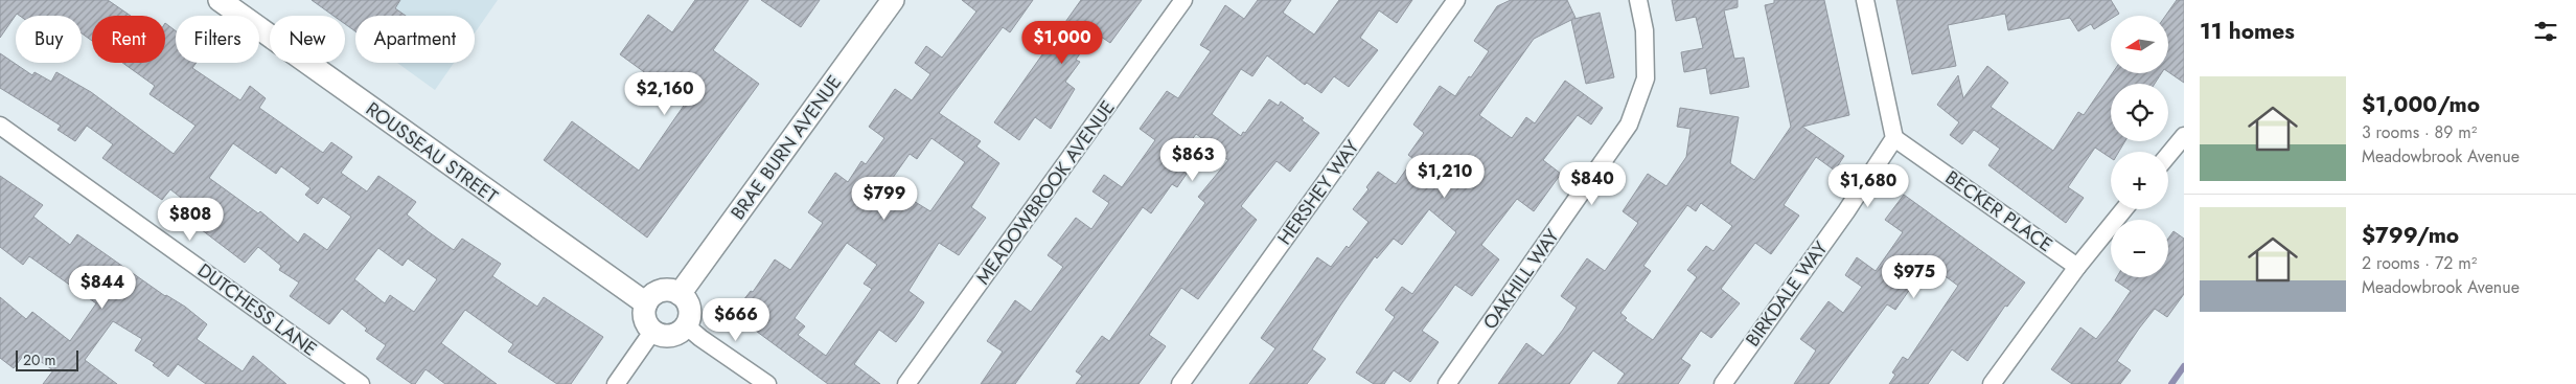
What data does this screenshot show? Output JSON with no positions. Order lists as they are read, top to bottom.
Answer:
{
  "streets": {
    "street": [
      "BRAE BURN AVENUE",
      "ROUSSEAU STREET",
      "MEADOWBROOK AVENUE",
      "HERSHEY WAY",
      "BECKER PLACE",
      "OAKHILL WAY",
      "BIRKDALE WAY",
      "DUTCHESS LANE"
    ]
  },
  "crossings": [
    ["BRAE BURN AVENUE", "ROUSSEAU STREET"],
    ["BECKER PLACE", "BIRKDALE WAY"]
  ],
  "scale_bar": "20 m",
  "north": "left",
  "page": {
    "heading": "11 homes",
    "map_buttons": ["+", "−"],
    "chip": [
      "Buy",
      "Rent",
      "Filters",
      "New",
      "Apartment"
    ],
    "price": [
      "$1,000",
      "$2,160",
      "$863",
      "$1,210",
      "$840",
      "$1,680",
      "$799",
      "$808",
      "$975",
      "$844",
      "$666"
    ],
    "list": [
      {
        "name": "$1,000/mo",
        "note": "3 rooms · 89 m² · Meadowbrook Avenue"
      },
      {
        "name": "$799/mo",
        "note": "2 rooms · 72 m² · Meadowbrook Avenue"
      }
    ],
    "scale": "20 m"
  }
}
